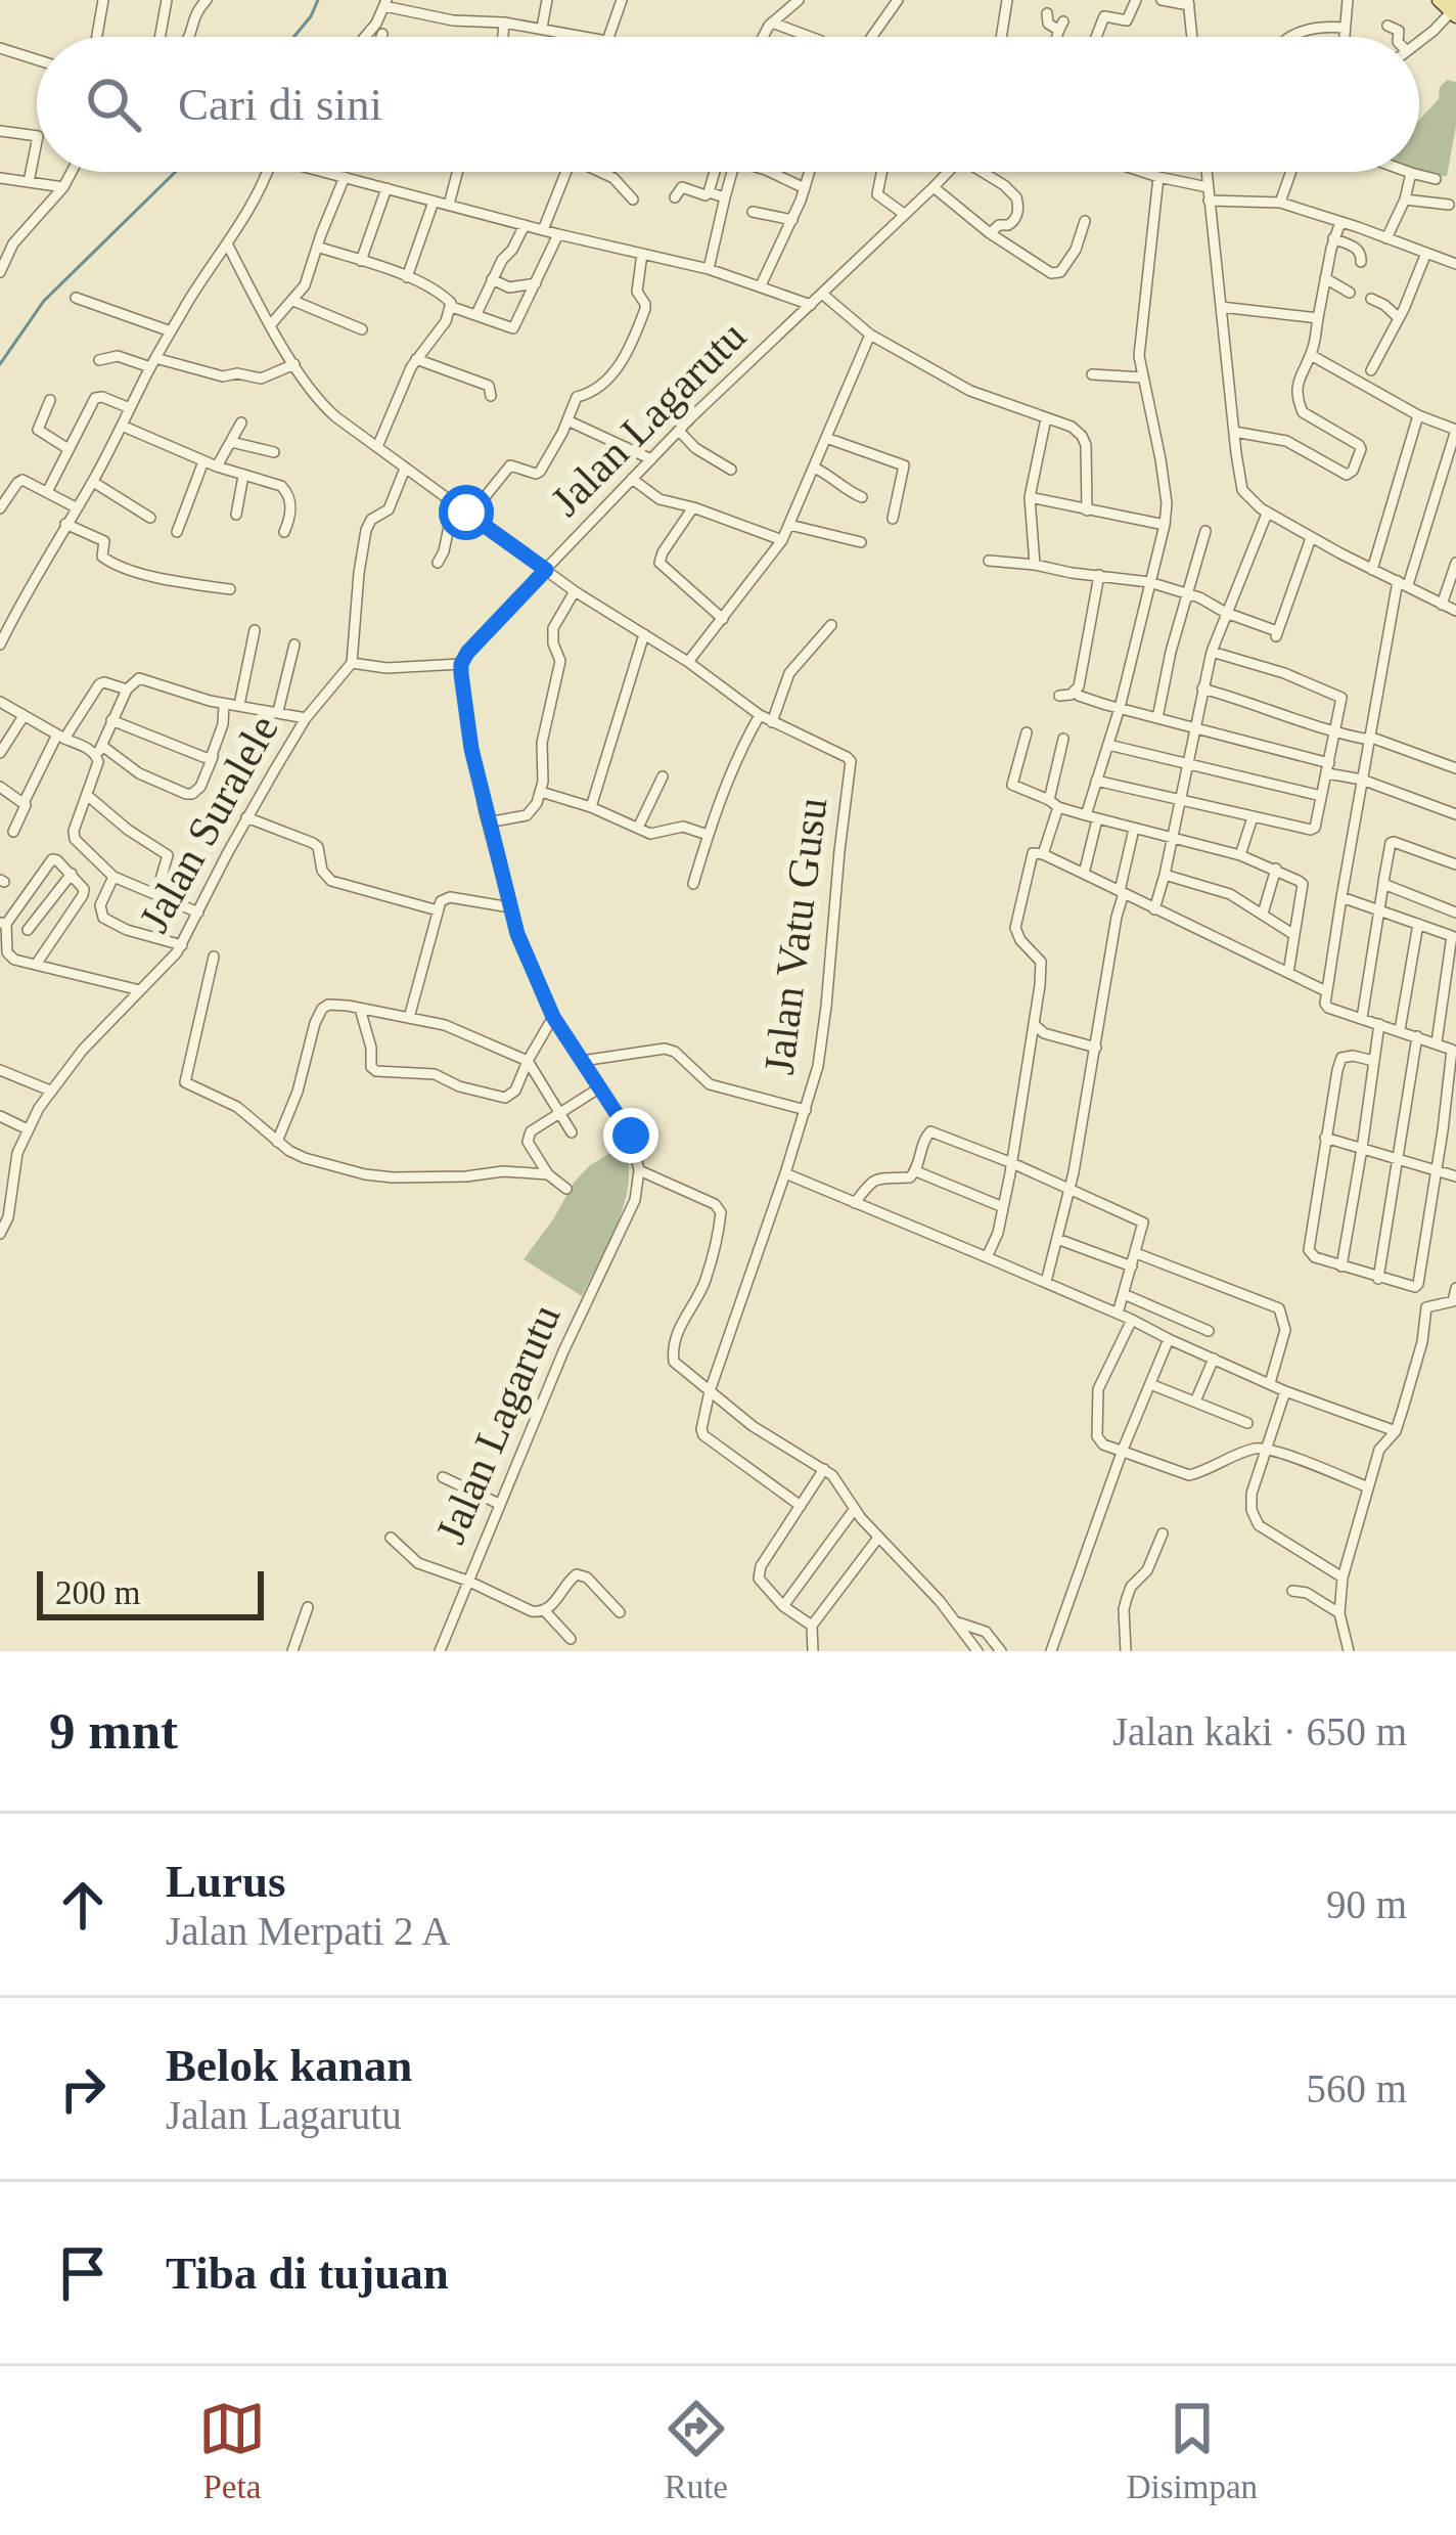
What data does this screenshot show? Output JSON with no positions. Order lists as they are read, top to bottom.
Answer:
{
  "streets": {
    "street": ["Jalan Lagarutu", "Jalan Suralele", "Jalan Vatu Gusu"]
  },
  "crossings": [
    ["Jalan Lagarutu", "Jalan Vatu Gusu"]
  ],
  "scale_bar": "200 m",
  "page": {
    "search": "Cari di sini",
    "scale": "200 m",
    "heading": ["9 mnt", "Jalan kaki · 650 m"],
    "list": [
      ["Lurus", "Jalan Merpati 2 A", "90 m"],
      ["Belok kanan", "Jalan Lagarutu", "560 m"],
      "Tiba di tujuan"
    ],
    "nav": ["Peta", "Rute", "Disimpan"]
  }
}
